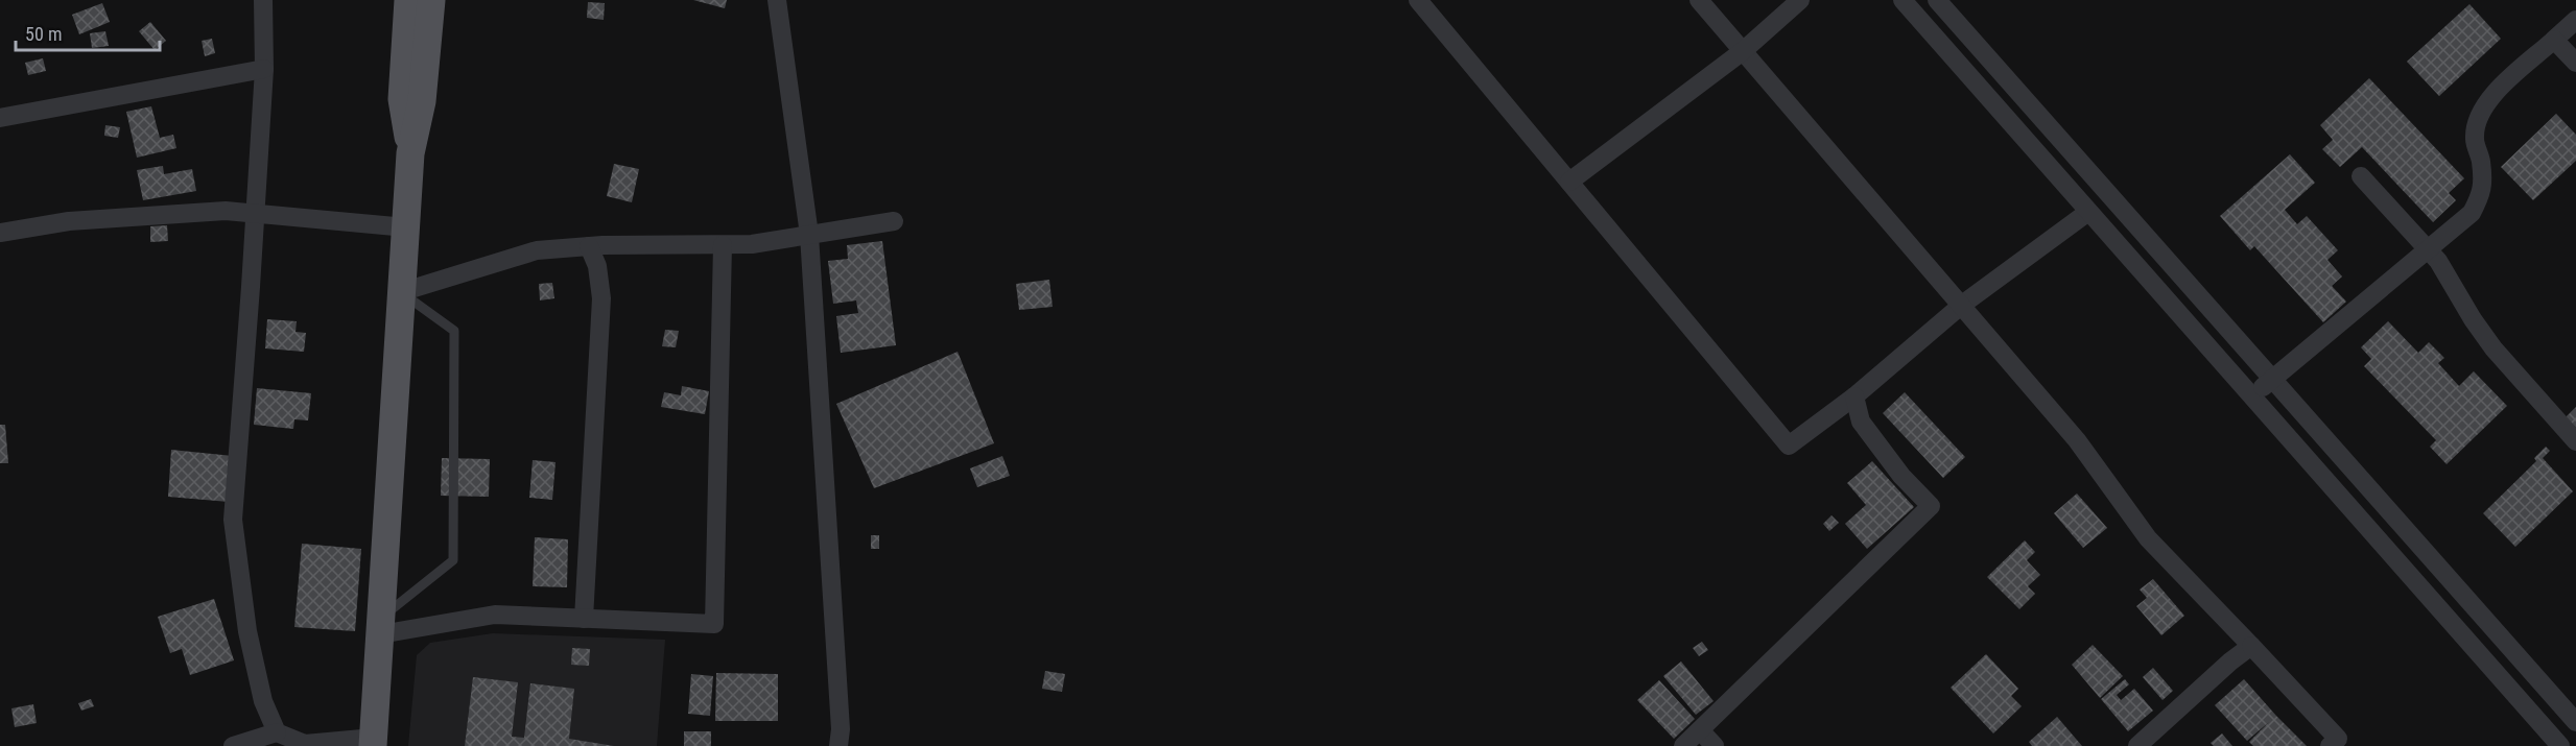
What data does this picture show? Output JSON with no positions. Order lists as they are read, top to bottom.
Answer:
{
  "scale_bar": "50 m"
}
